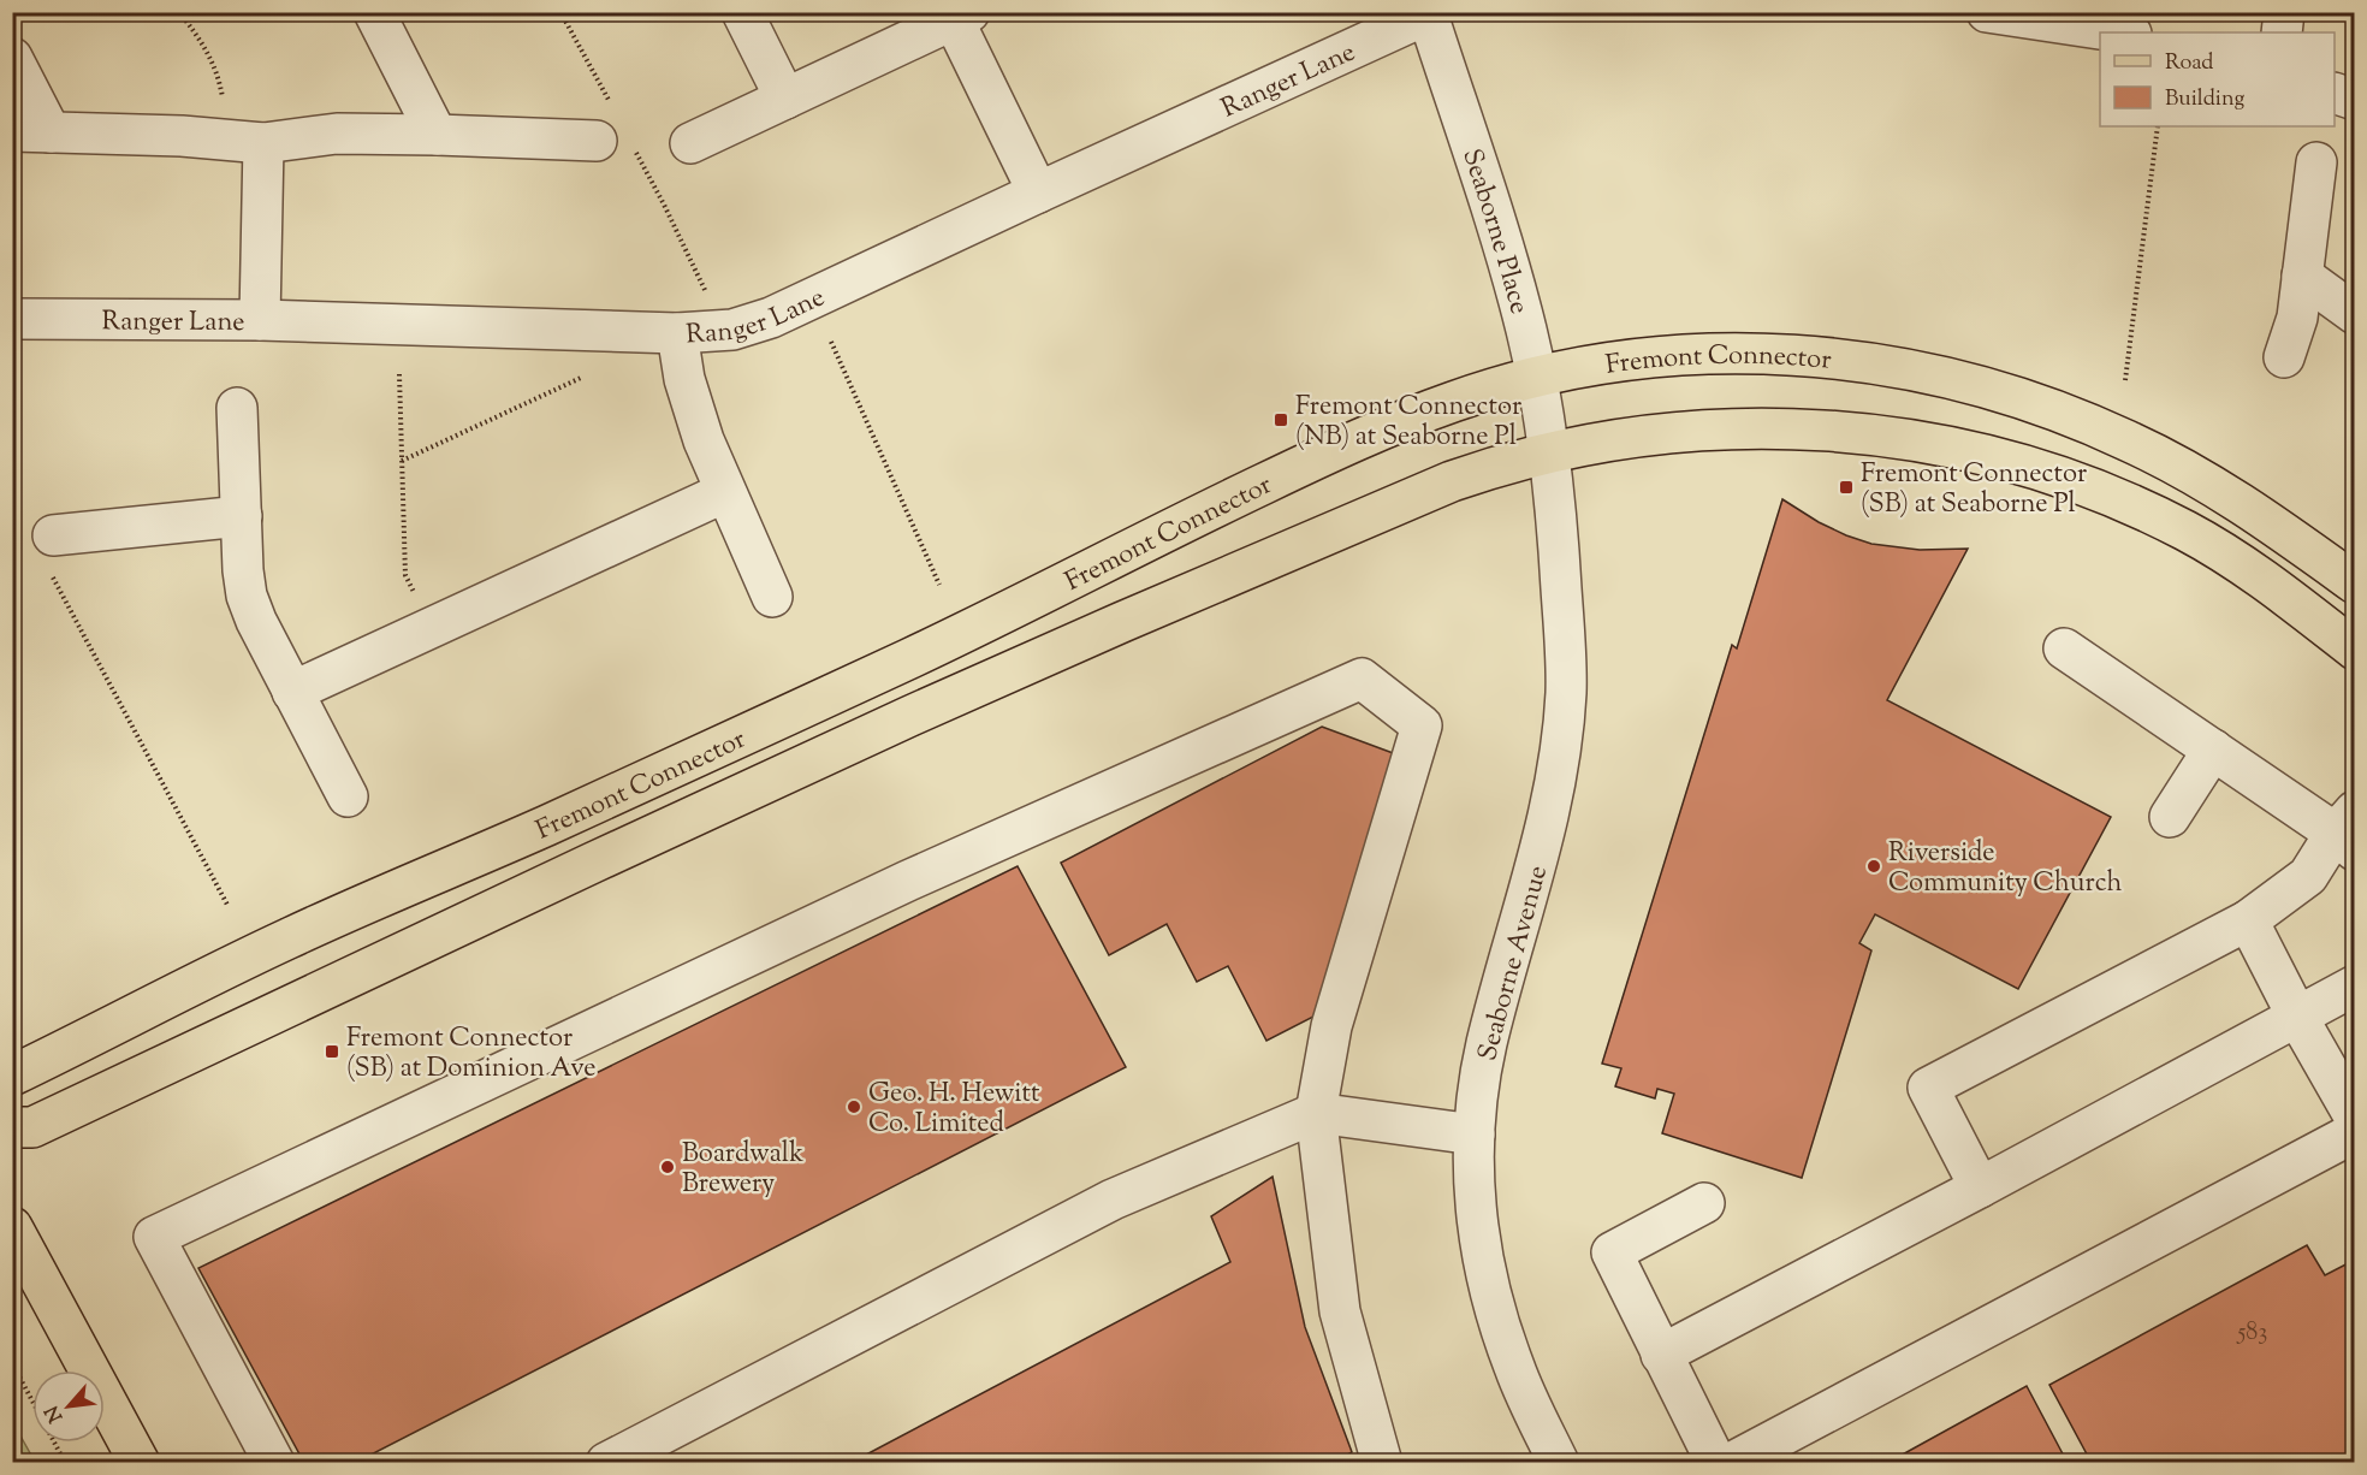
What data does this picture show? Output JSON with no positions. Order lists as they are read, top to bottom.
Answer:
{
  "streets": {
    "main road": ["Fremont Connector"],
    "street": ["Ranger Lane", "Seaborne Place", "Seaborne Avenue"]
  },
  "crossings": [
    ["Ranger Lane", "Seaborne Place"],
    ["Seaborne Place", "Fremont Connector"],
    ["Seaborne Place", "Seaborne Avenue"],
    ["Fremont Connector", "Seaborne Avenue"]
  ],
  "places": {
    "transit": ["Fremont Connector (NB) at Seaborne Pl", "Fremont Connector (SB) at Seaborne Pl", "Fremont Connector (SB) at Dominion Ave"],
    "other": ["Riverside Community Church", "Geo. H. Hewitt Co. Limited", "Boardwalk Brewery"]
  },
  "house_numbers": ["583"],
  "legend": ["Road", "Building"],
  "north": "bottom left"
}
